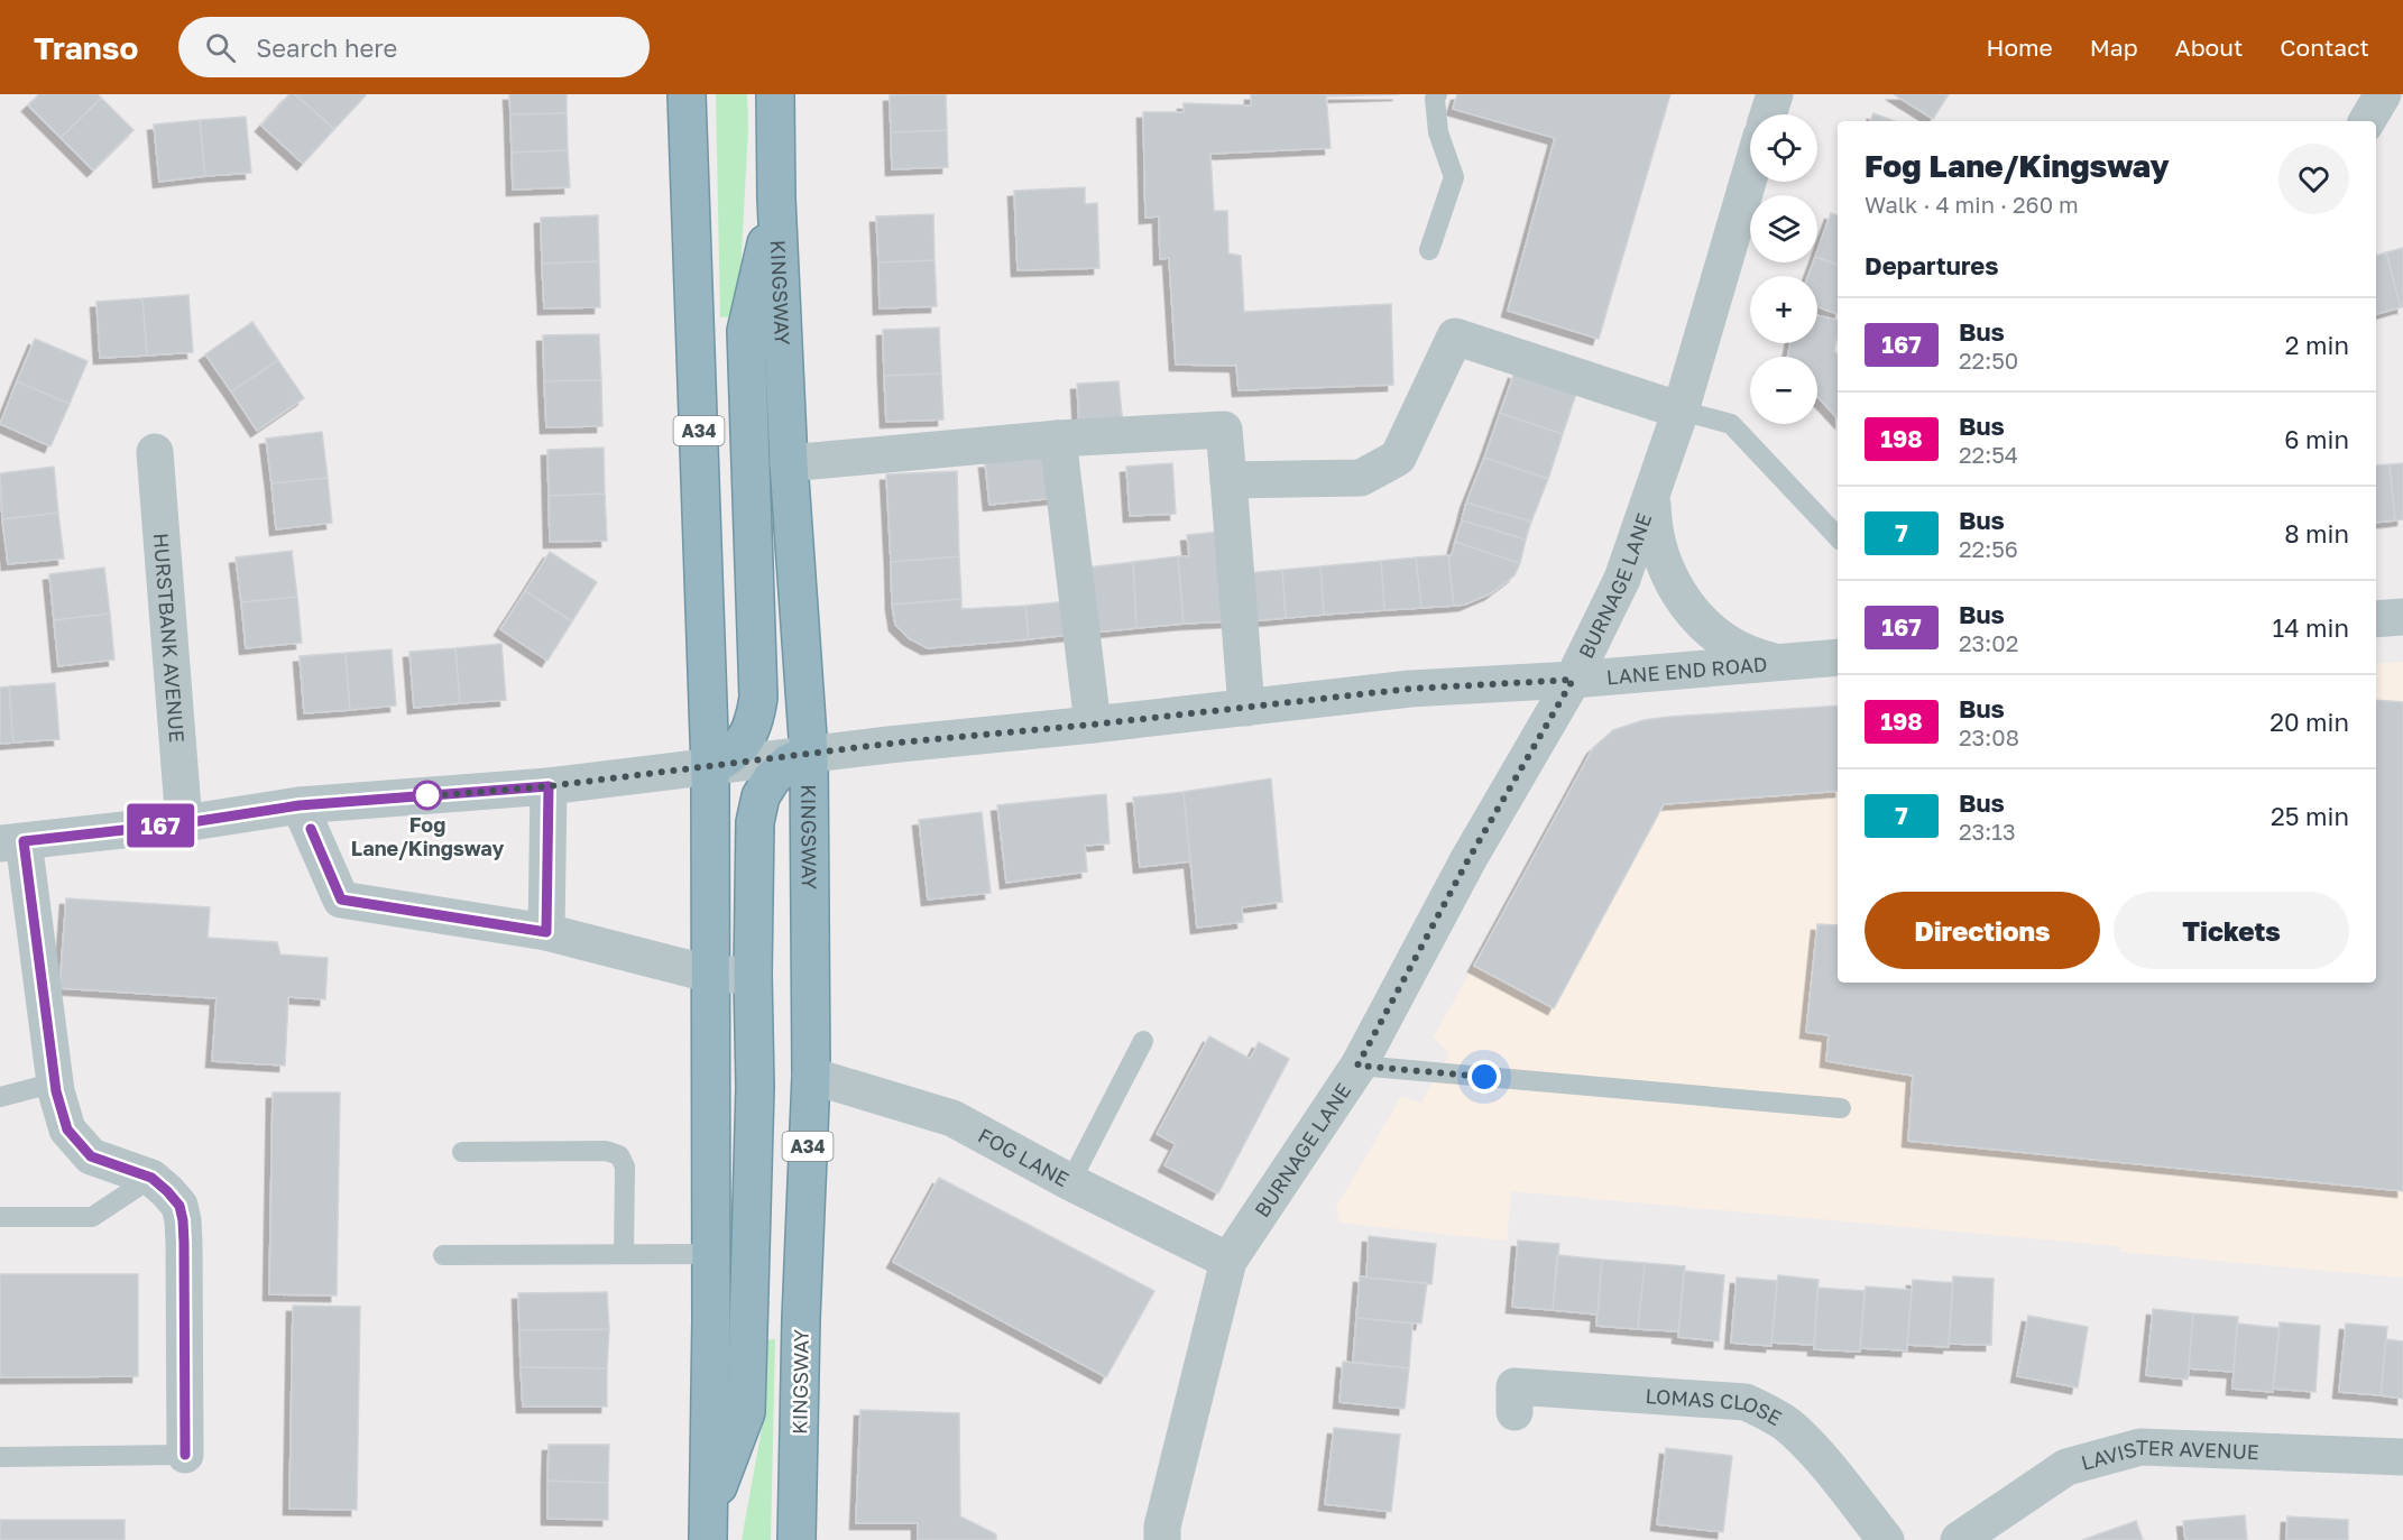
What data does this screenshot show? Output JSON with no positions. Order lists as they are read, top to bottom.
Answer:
{
  "streets": {
    "highway": ["KINGSWAY", "A34"],
    "street": [
      "BURNAGE LANE",
      "HURSTBANK AVENUE",
      "LANE END ROAD",
      "FOG LANE",
      "LOMAS CLOSE",
      "LAVISTER AVENUE"
    ]
  },
  "crossings": [
    ["KINGSWAY", "LANE END ROAD"],
    ["KINGSWAY", "FOG LANE"],
    ["BURNAGE LANE", "LANE END ROAD"],
    ["BURNAGE LANE", "FOG LANE"]
  ],
  "places": ["Fog Lane/Kingsway"],
  "lines": ["bus line 167"],
  "page": {
    "header": "Transo",
    "search": "Search here",
    "nav": [
      "Home",
      "Map",
      "About",
      "Contact"
    ],
    "on_map": "167",
    "map_buttons": ["+", "−"],
    "heading": [
      ["Fog Lane/Kingsway", "Walk · 4 min · 260 m"],
      "Departures"
    ],
    "list": [
      {
        "mark": "167",
        "name": "Bus",
        "note": "22:50",
        "value": "2 min"
      },
      {
        "mark": "198",
        "name": "Bus",
        "note": "22:54",
        "value": "6 min"
      },
      {
        "mark": "7",
        "name": "Bus",
        "note": "22:56",
        "value": "8 min"
      },
      {
        "mark": "167",
        "name": "Bus",
        "note": "23:02",
        "value": "14 min"
      },
      {
        "mark": "198",
        "name": "Bus",
        "note": "23:08",
        "value": "20 min"
      },
      {
        "mark": "7",
        "name": "Bus",
        "note": "23:13",
        "value": "25 min"
      }
    ],
    "buttons": ["Directions", "Tickets"]
  }
}
